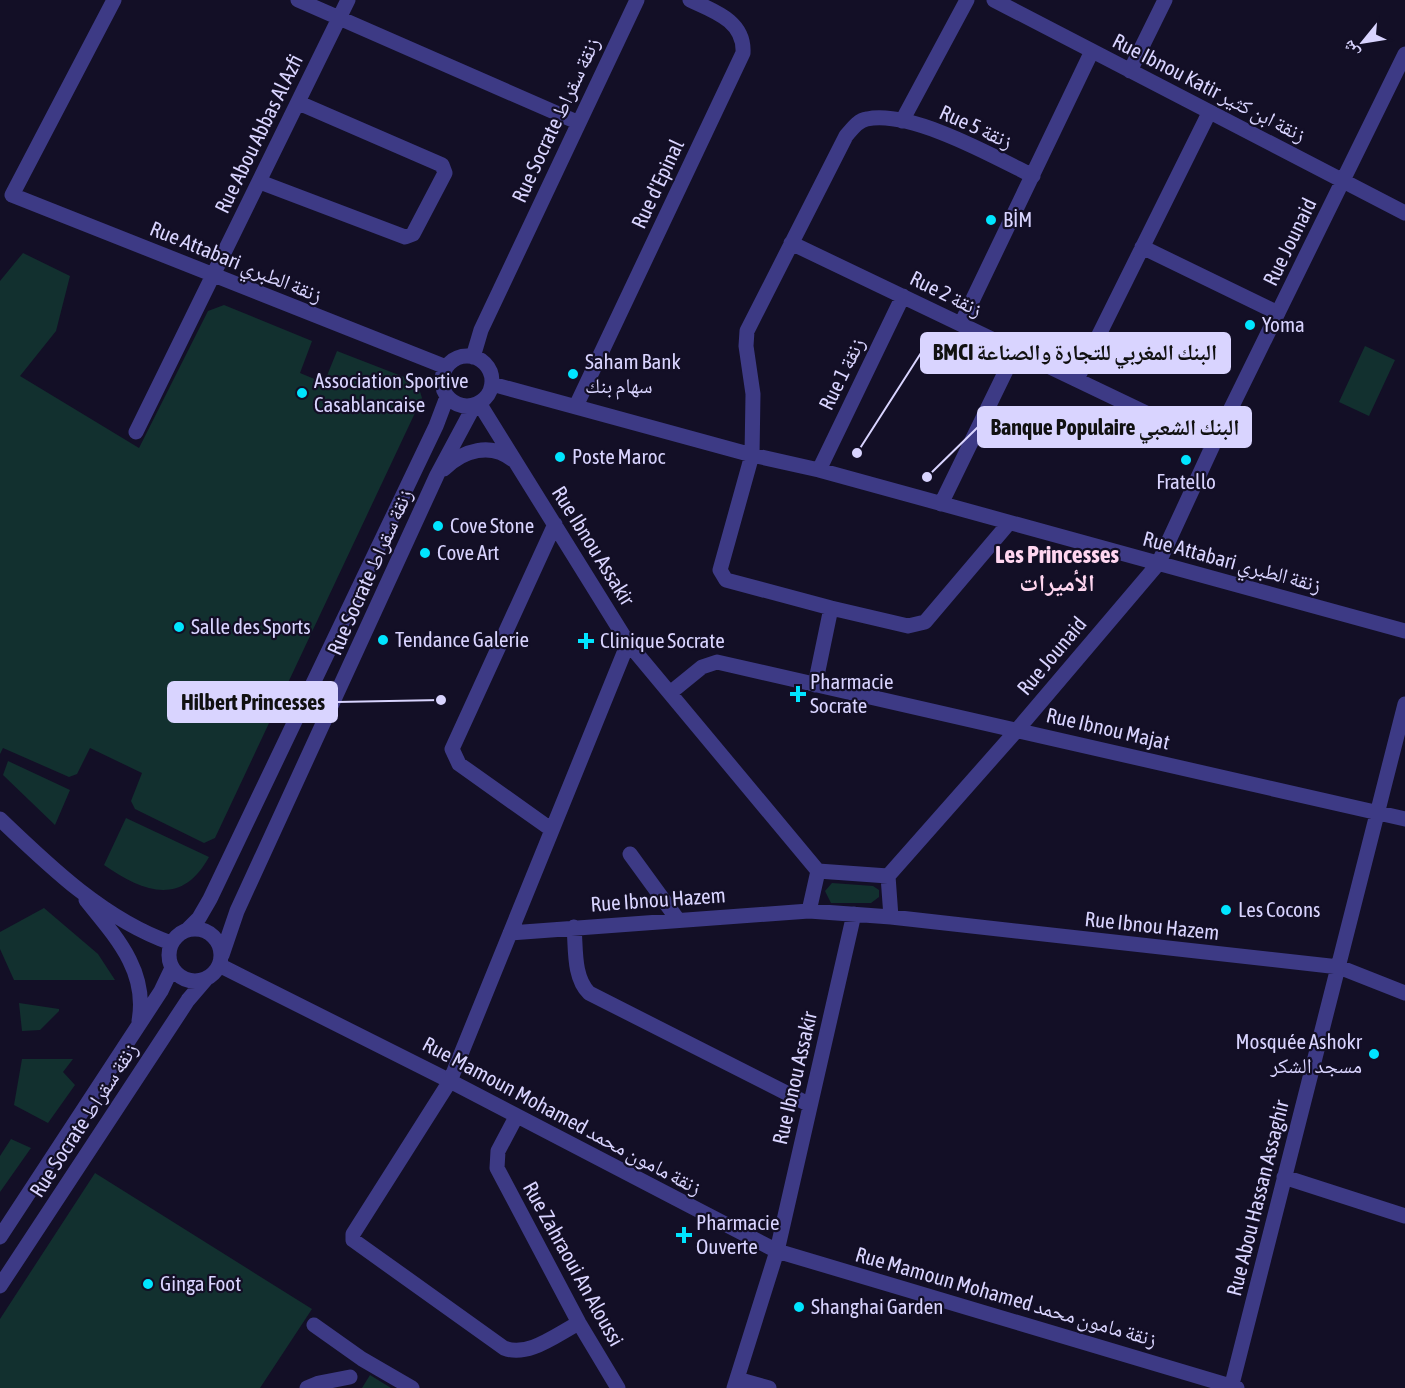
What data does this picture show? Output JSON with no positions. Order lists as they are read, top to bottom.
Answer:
{
  "streets": {
    "street": [
      "Rue Ibnou Katir زنقة ابن كثير",
      "Rue Socrate زنقة سقراط",
      "Rue 5 زنقة",
      "Rue Abou Abbas Al Azfi",
      "Rue d'Epinal",
      "Rue Jounaid",
      "Rue Attabari زنقة الطبري",
      "Rue 2 زنقة",
      "Rue 1 زنقة",
      "Rue Ibnou Assakir",
      "Rue Ibnou Majat",
      "Rue Ibnou Hazem",
      "Rue Mamoun Mohamed زنقة مامون محمد",
      "Rue Abou Hassan Assaghir",
      "Rue Zahraoui An Aloussi"
    ]
  },
  "crossings": [
    ["Rue Ibnou Katir زنقة ابن كثير", "Rue Jounaid"],
    ["Rue Socrate زنقة سقراط", "Rue Attabari زنقة الطبري"],
    ["Rue Socrate زنقة سقراط", "Rue Ibnou Assakir"],
    ["Rue Socrate زنقة سقراط", "Rue Mamoun Mohamed زنقة مامون محمد"],
    ["Rue 5 زنقة", "Rue Attabari زنقة الطبري"],
    ["Rue 5 زنقة", "Rue 2 زنقة"],
    ["Rue Abou Abbas Al Azfi", "Rue Attabari زنقة الطبري"],
    ["Rue d'Epinal", "Rue Attabari زنقة الطبري"],
    ["Rue Jounaid", "Rue Attabari زنقة الطبري"],
    ["Rue Jounaid", "Rue 2 زنقة"],
    ["Rue Jounaid", "Rue Ibnou Majat"],
    ["Rue Attabari زنقة الطبري", "Rue 1 زنقة"],
    ["Rue Attabari زنقة الطبري", "Rue Ibnou Assakir"],
    ["Rue 2 زنقة", "Rue 1 زنقة"],
    ["Rue Ibnou Assakir", "Rue Ibnou Majat"],
    ["Rue Ibnou Assakir", "Rue Ibnou Hazem"],
    ["Rue Ibnou Assakir", "Rue Mamoun Mohamed زنقة مامون محمد"],
    ["Rue Ibnou Majat", "Rue Abou Hassan Assaghir"],
    ["Rue Ibnou Hazem", "Rue Abou Hassan Assaghir"],
    ["Rue Mamoun Mohamed زنقة مامون محمد", "Rue Abou Hassan Assaghir"],
    ["Rue Mamoun Mohamed زنقة مامون محمد", "Rue Zahraoui An Aloussi"]
  ],
  "districts": ["Les Princesses الأميرات"],
  "places": {
    "other": [
      "BİM",
      "Yoma",
      "Saham Bank سهام بنك",
      "Association Sportive Casablancaise",
      "BMCI البنك المغربي للتجارة والصناعة",
      "Poste Maroc",
      "Fratello",
      "Banque Populaire البنك الشعبي",
      "Cove Stone",
      "Cove Art",
      "Salle des Sports",
      "Tendance Galerie",
      "Hilbert Princesses",
      "Les Cocons",
      "Mosquée Ashokr مسجد الشكر",
      "Ginga Foot",
      "Shanghai Garden"
    ],
    "health": ["Clinique Socrate", "Pharmacie Socrate", "Pharmacie Ouverte"]
  },
  "north": "bottom left"
}
